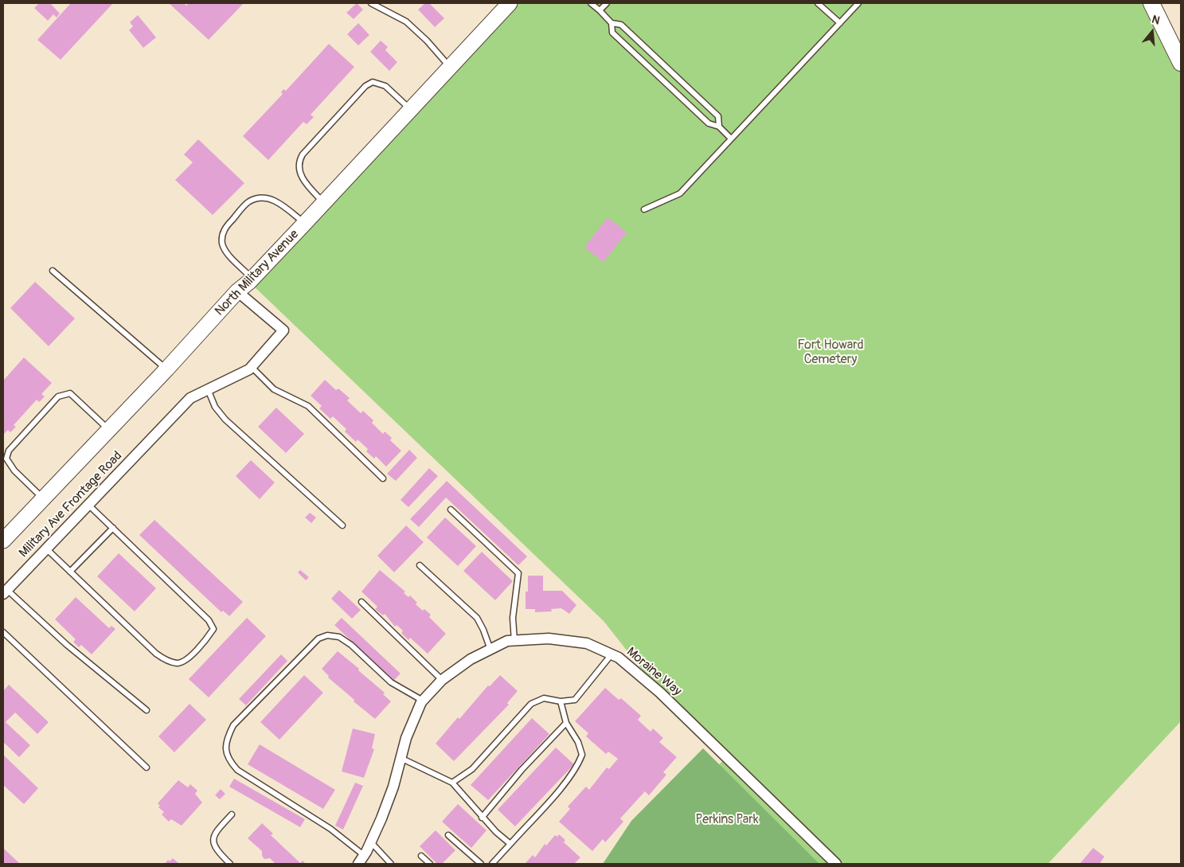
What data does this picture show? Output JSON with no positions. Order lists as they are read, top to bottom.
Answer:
{
  "streets": {
    "main road": ["North Military Avenue"],
    "street": ["Military Ave Frontage Road", "Moraine Way"]
  },
  "parks": ["Fort Howard Cemetery", "Perkins Park"],
  "north": "top"
}
